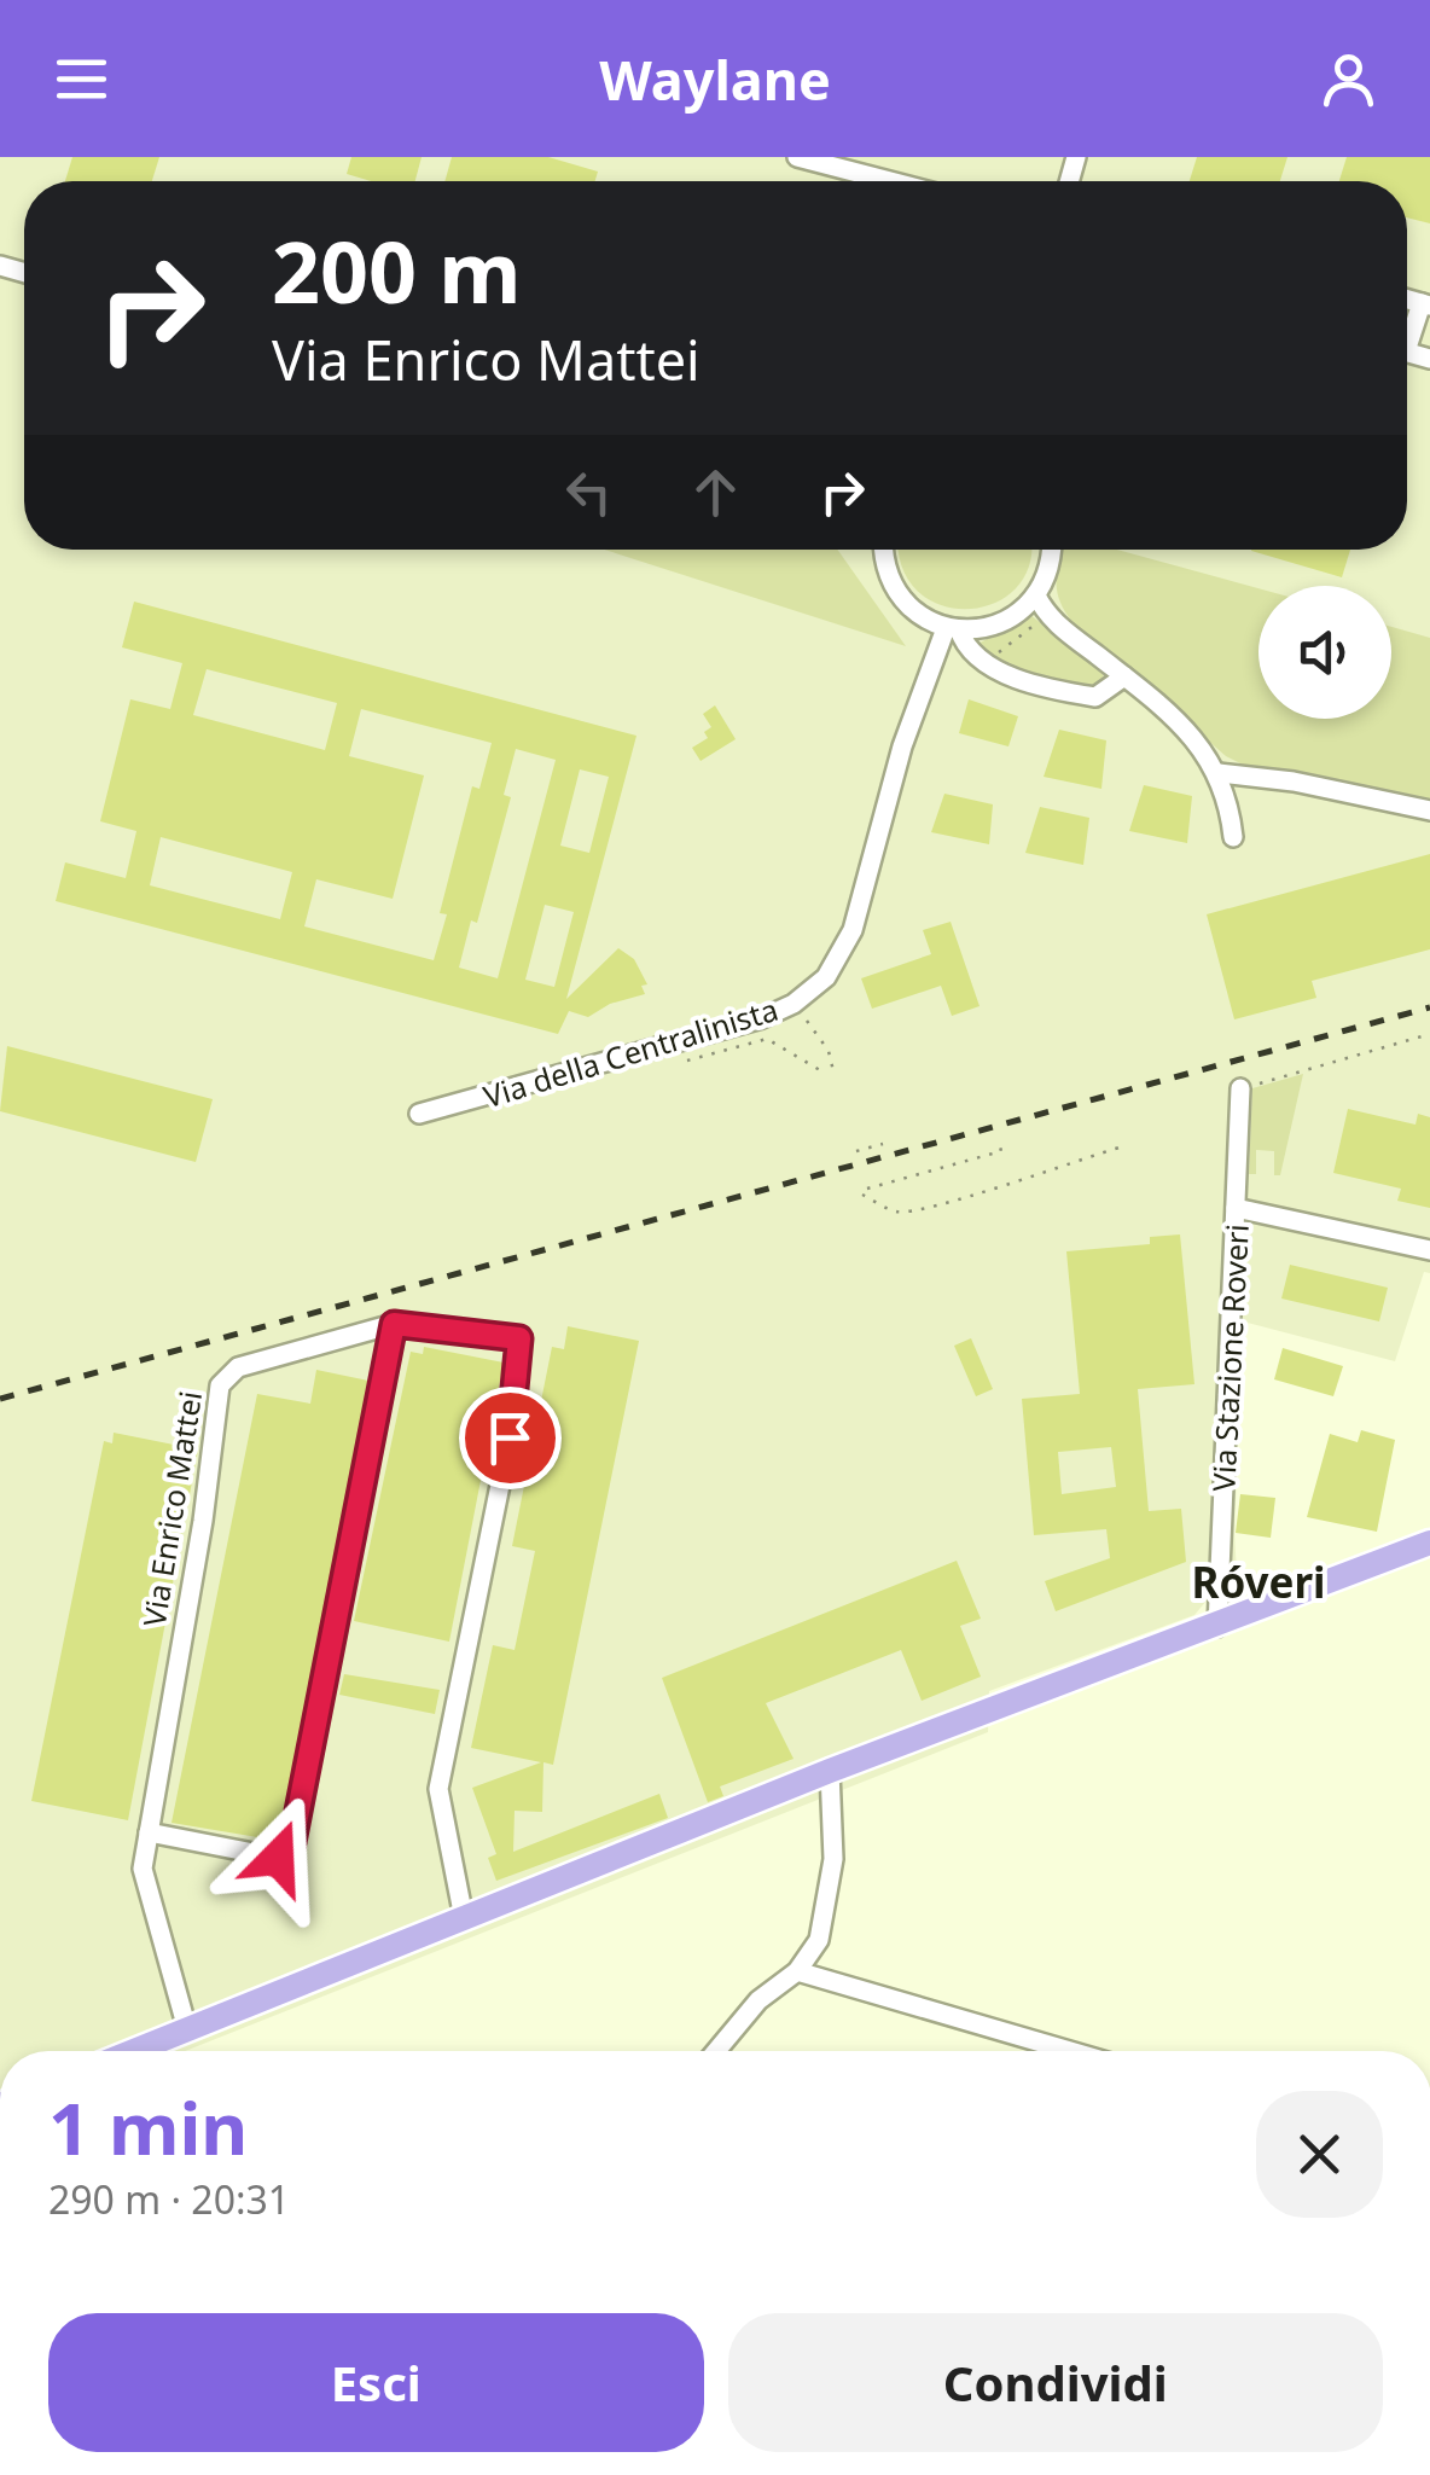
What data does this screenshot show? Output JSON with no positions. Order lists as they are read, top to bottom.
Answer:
{
  "streets": {
    "street": ["Via della Centralinista", "Via Stazione Roveri", "Via Enrico Mattei"]
  },
  "districts": ["Róveri"],
  "page": {
    "header": "Waylane",
    "turn": ["200 m", "Via Enrico Mattei"],
    "heading": ["1 min", "290 m · 20:31"],
    "buttons": ["Esci", "Condividi"]
  }
}
